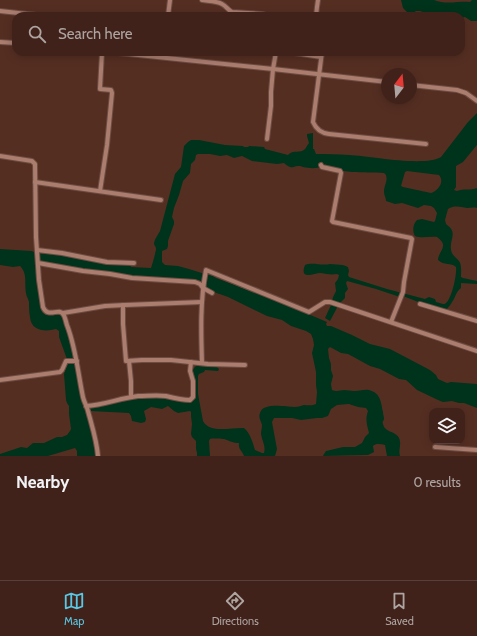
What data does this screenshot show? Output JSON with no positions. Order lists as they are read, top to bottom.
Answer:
{
  "north": "top",
  "page": {
    "search": "Search here",
    "heading": ["Nearby", "0 results"],
    "nav": ["Map", "Directions", "Saved"]
  }
}
